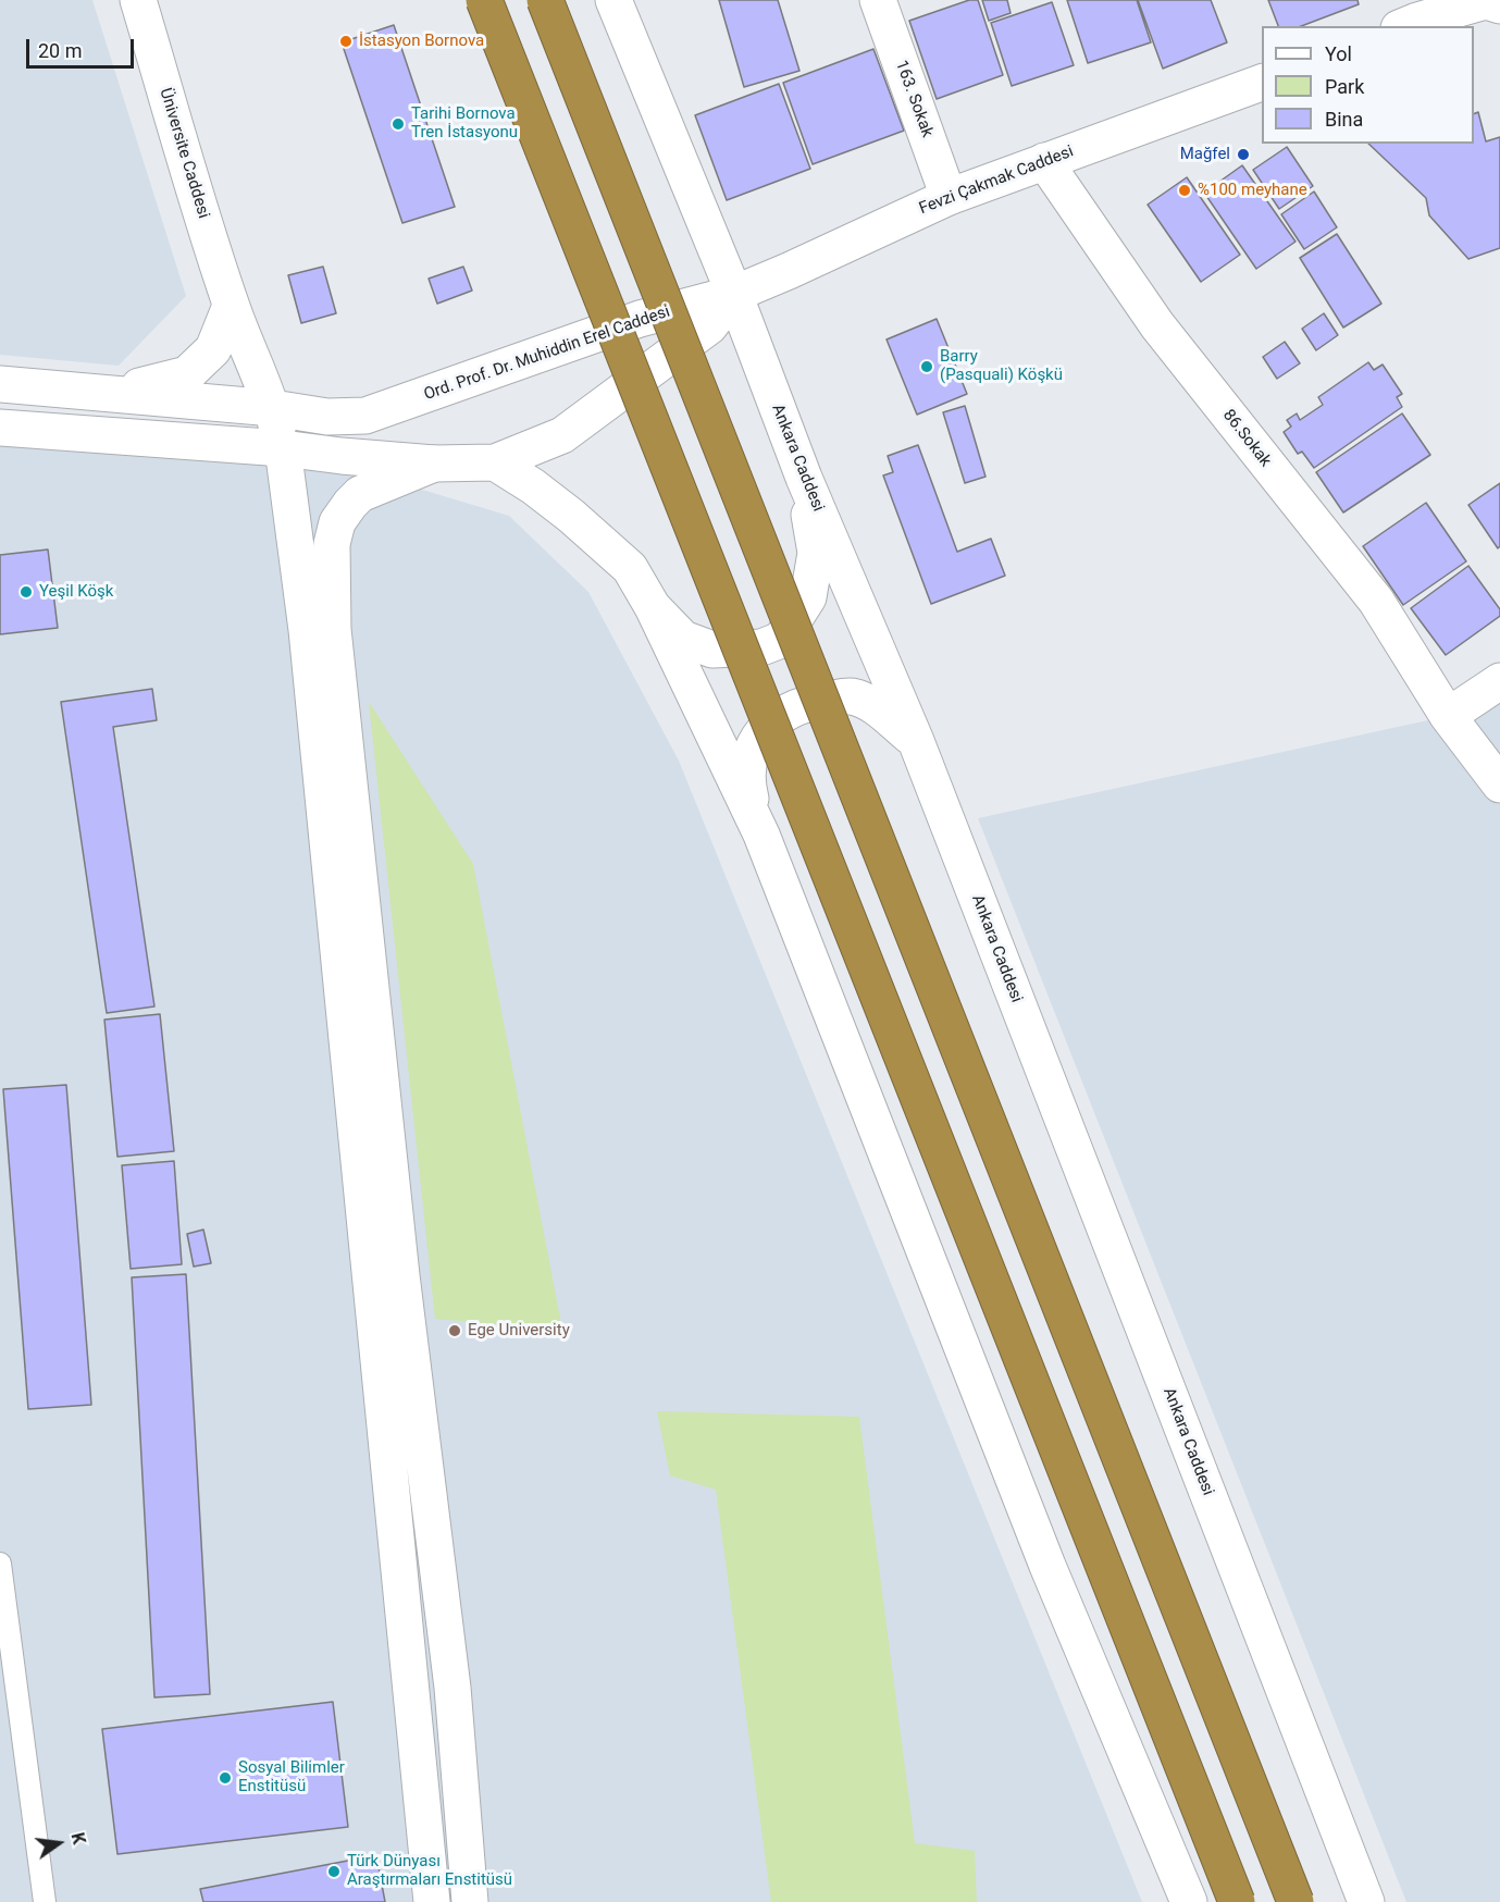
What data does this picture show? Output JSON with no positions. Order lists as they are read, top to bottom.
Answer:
{
  "streets": {
    "main road": [
      "163. Sokak",
      "Üniversite Caddesi",
      "Fevzi Çakmak Caddesi",
      "Ord. Prof. Dr. Muhiddin Erel Caddesi",
      "86.Sokak",
      "Ankara Caddesi"
    ]
  },
  "crossings": [
    ["163. Sokak", "Fevzi Çakmak Caddesi"],
    ["Üniversite Caddesi", "Ord. Prof. Dr. Muhiddin Erel Caddesi"],
    ["Fevzi Çakmak Caddesi", "Ord. Prof. Dr. Muhiddin Erel Caddesi"],
    ["Fevzi Çakmak Caddesi", "86.Sokak"],
    ["Fevzi Çakmak Caddesi", "Ankara Caddesi"],
    ["Ord. Prof. Dr. Muhiddin Erel Caddesi", "Ankara Caddesi"]
  ],
  "places": [
    "İstasyon Bornova",
    "Tarihi Bornova Tren İstasyonu",
    "Mağfel",
    "%100 meyhane",
    "Barry (Pasquali) Köşkü",
    "Yeşil Köşk",
    "Ege University",
    "Sosyal Bilimler Enstitüsü",
    "Türk Dünyası Araştırmaları Enstitüsü"
  ],
  "legend": ["Yol", "Park", "Bina"],
  "scale_bar": "20 m",
  "north": "right"
}
